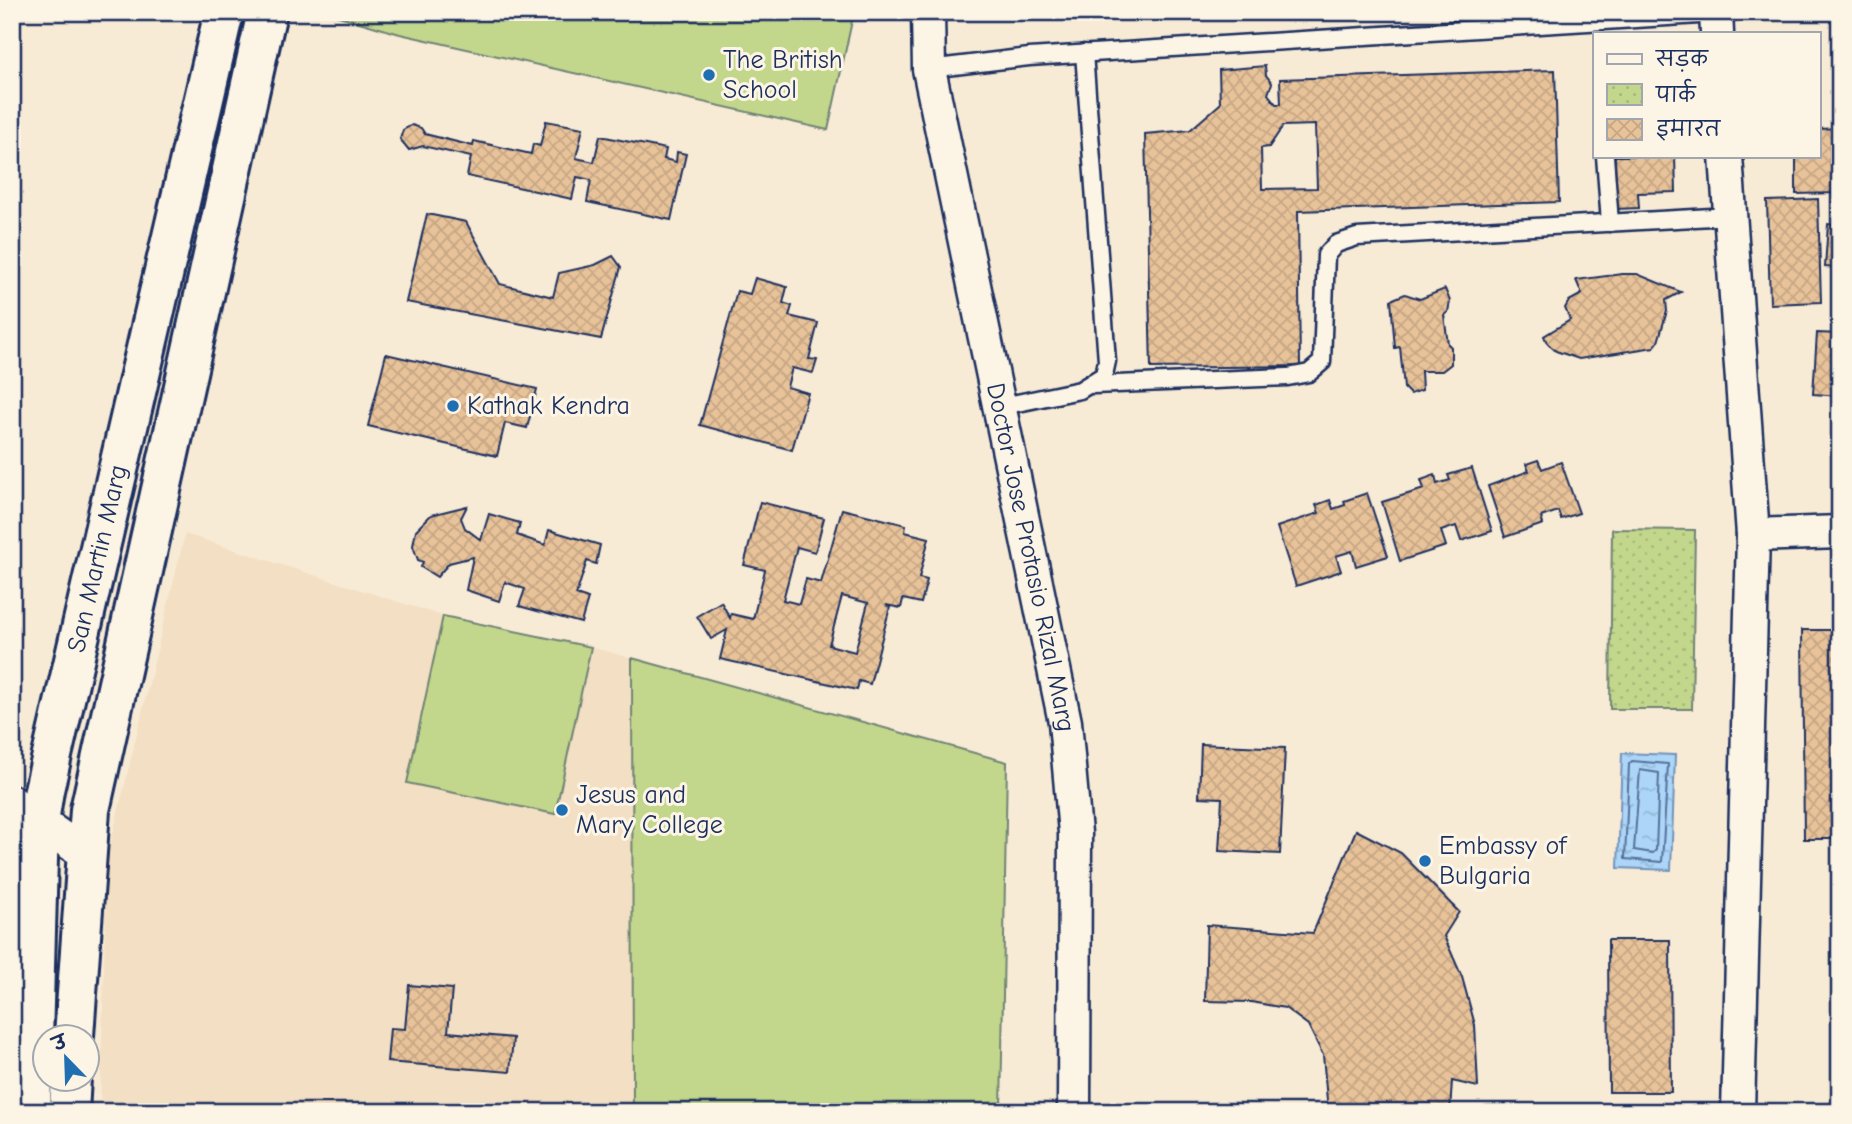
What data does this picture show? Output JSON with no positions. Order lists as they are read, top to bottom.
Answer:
{
  "streets": {
    "street": ["San Martin Marg", "Doctor Jose Protasio Rizal Marg"]
  },
  "places": [
    "The British School",
    "Kathak Kendra",
    "Jesus and Mary College",
    "Embassy of Bulgaria"
  ],
  "legend": ["सड़क", "पार्क", "इमारत"],
  "north": "top left"
}
